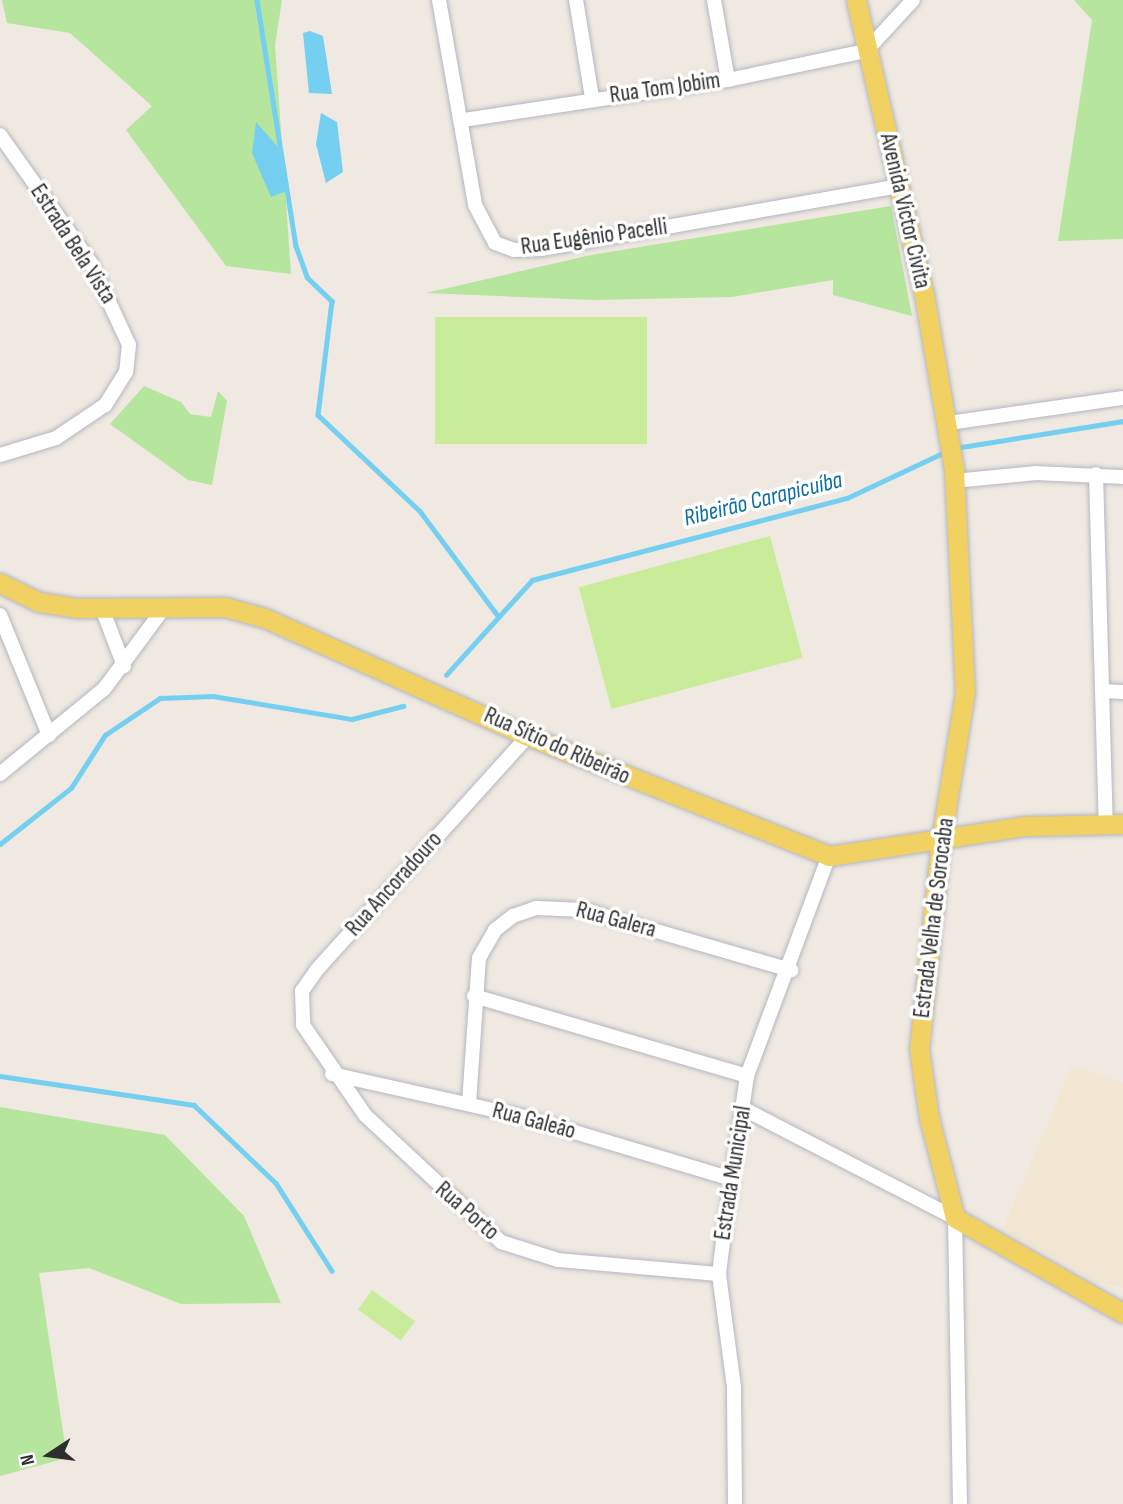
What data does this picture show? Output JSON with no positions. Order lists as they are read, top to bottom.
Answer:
{
  "streets": {
    "main road": ["Avenida Victor Civita", "Rua Sítio do Ribeirão", "Estrada Velha de Sorocaba"],
    "street": [
      "Rua Tom Jobim",
      "Rua Eugênio Pacelli",
      "Estrada Bela Vista",
      "Rua Ancoradouro",
      "Rua Galera",
      "Rua Galeão",
      "Estrada Municipal",
      "Rua Porto"
    ]
  },
  "crossings": [
    ["Rua Tom Jobim", "Avenida Victor Civita"],
    ["Rua Tom Jobim", "Rua Eugênio Pacelli"],
    ["Avenida Victor Civita", "Rua Eugênio Pacelli"],
    ["Avenida Victor Civita", "Estrada Velha de Sorocaba"],
    ["Rua Sítio do Ribeirão", "Rua Ancoradouro"],
    ["Rua Sítio do Ribeirão", "Estrada Velha de Sorocaba"],
    ["Rua Sítio do Ribeirão", "Estrada Municipal"],
    ["Rua Ancoradouro", "Rua Porto"],
    ["Rua Galera", "Rua Galeão"],
    ["Rua Galera", "Estrada Municipal"],
    ["Rua Galeão", "Estrada Municipal"],
    ["Rua Galeão", "Rua Porto"],
    ["Estrada Municipal", "Rua Porto"]
  ],
  "water": ["Ribeirão Carapicuíba"],
  "north": "left"
}
